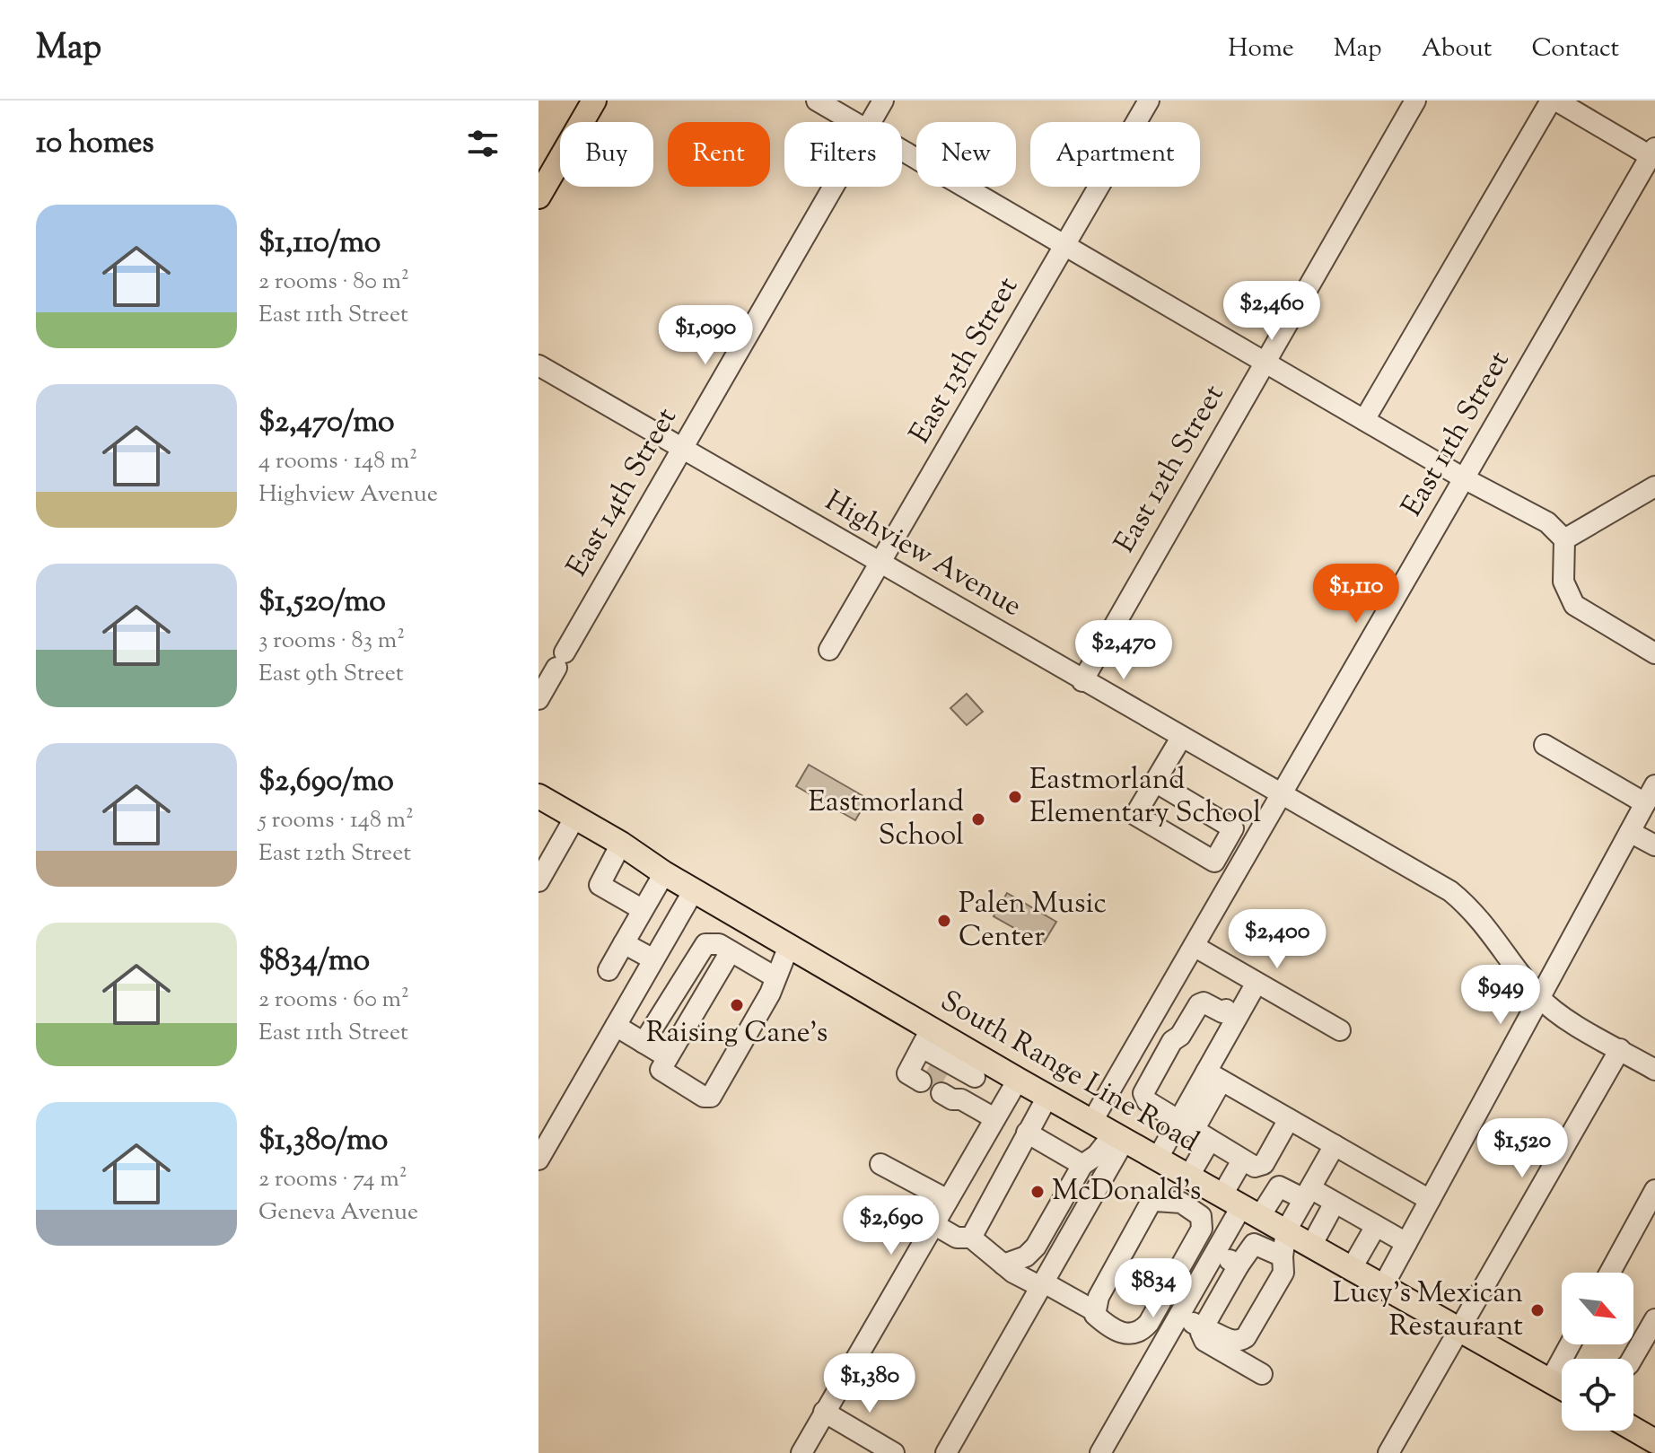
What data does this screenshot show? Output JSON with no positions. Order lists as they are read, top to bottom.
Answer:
{
  "streets": {
    "main road": ["South Range Line Road"],
    "street": [
      "East 13th Street",
      "East 11th Street",
      "East 12th Street",
      "East 14th Street",
      "Highview Avenue"
    ]
  },
  "crossings": [
    ["East 13th Street", "Highview Avenue"],
    ["East 11th Street", "Highview Avenue"],
    ["East 11th Street", "South Range Line Road"],
    ["East 12th Street", "Highview Avenue"],
    ["East 14th Street", "Highview Avenue"]
  ],
  "places": [
    "Eastmorland Elementary School",
    "Eastmorland School",
    "Palen Music Center",
    "Raising Cane's",
    "McDonald's",
    "Lucy's Mexican Restaurant"
  ],
  "north": "bottom right",
  "page": {
    "header": "Map",
    "nav": [
      "Home",
      "Map",
      "About",
      "Contact"
    ],
    "heading": "10 homes",
    "chip": [
      "Buy",
      "Rent",
      "Filters",
      "New",
      "Apartment"
    ],
    "list": [
      {
        "name": "$1,110/mo",
        "note": "2 rooms · 80 m² · East 11th Street"
      },
      {
        "name": "$2,470/mo",
        "note": "4 rooms · 148 m² · Highview Avenue"
      },
      {
        "name": "$1,520/mo",
        "note": "3 rooms · 83 m² · East 9th Street"
      },
      {
        "name": "$2,690/mo",
        "note": "5 rooms · 148 m² · East 12th Street"
      },
      {
        "name": "$834/mo",
        "note": "2 rooms · 60 m² · East 11th Street"
      },
      {
        "name": "$1,380/mo",
        "note": "2 rooms · 74 m² · Geneva Avenue"
      }
    ],
    "price": [
      "$2,460",
      "$1,090",
      "$1,110",
      "$2,470",
      "$2,400",
      "$949",
      "$1,520",
      "$2,690",
      "$834",
      "$1,380"
    ]
  }
}
